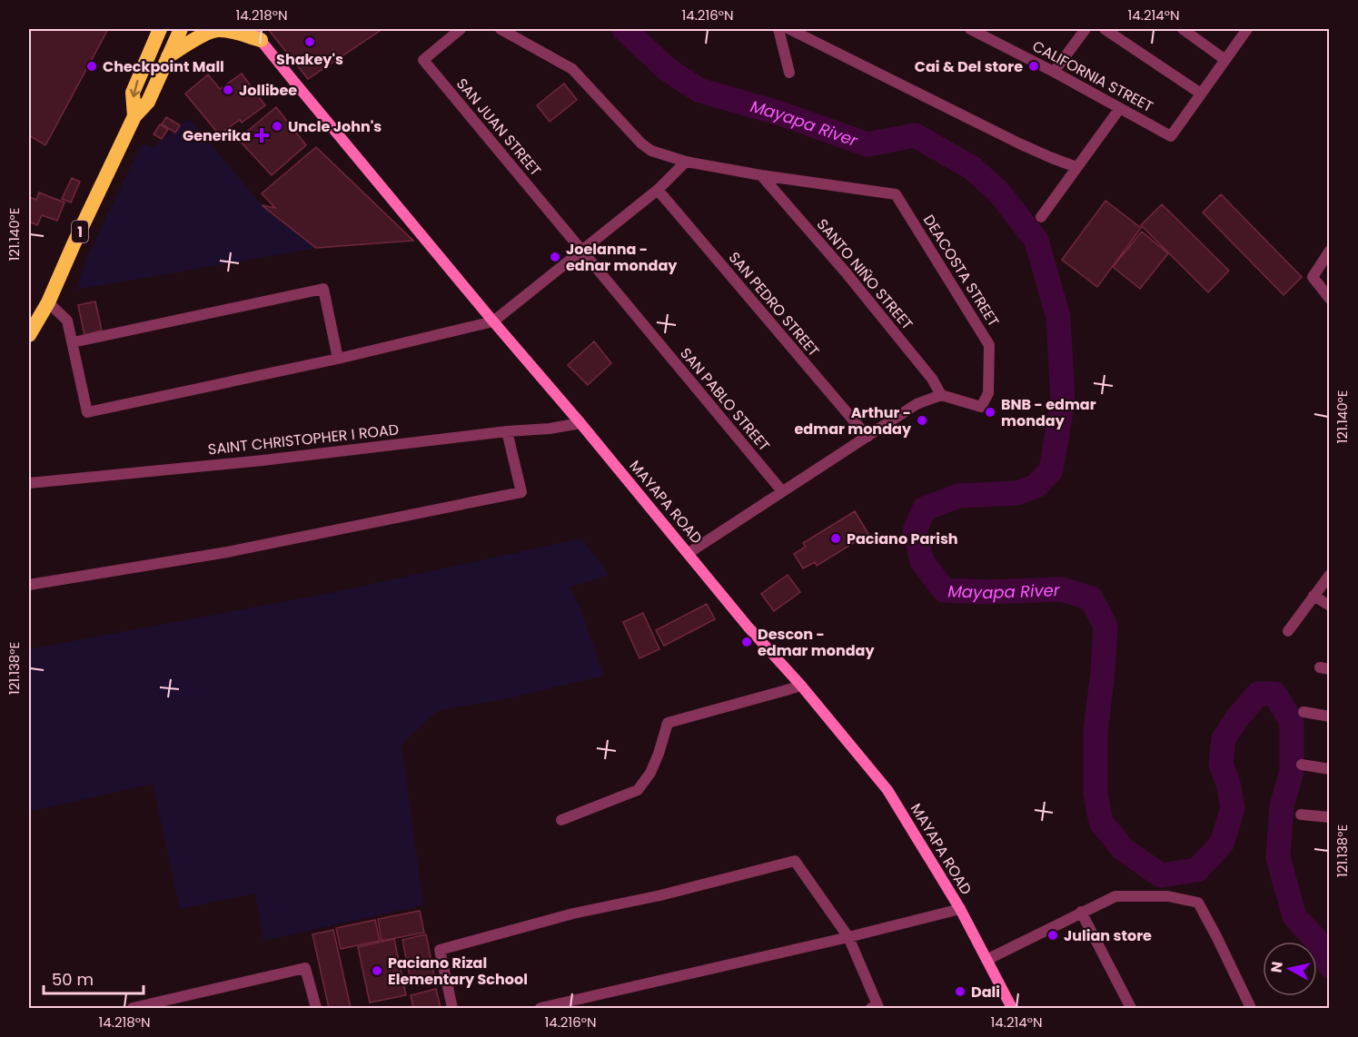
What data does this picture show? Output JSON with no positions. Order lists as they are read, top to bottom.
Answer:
{
  "streets": {
    "highway": ["1"],
    "main road": ["MAYAPA ROAD"],
    "street": [
      "CALIFORNIA STREET",
      "SAN JUAN STREET",
      "DEACOSTA STREET",
      "SANTO NIÑO STREET",
      "SAN PEDRO STREET",
      "SAN PABLO STREET",
      "SAINT CHRISTOPHER I ROAD"
    ]
  },
  "crossings": [
    ["SAN JUAN STREET", "SAN PABLO STREET"],
    ["DEACOSTA STREET", "SANTO NIÑO STREET"],
    ["SAINT CHRISTOPHER I ROAD", "MAYAPA ROAD"]
  ],
  "water": ["Mayapa River"],
  "places": {
    "other": [
      "Shakey's",
      "Checkpoint Mall",
      "Cai & Del store",
      "Jollibee",
      "Uncle John's",
      "Joelanna - ednar monday",
      "BNB - edmar monday",
      "Arthur - edmar monday",
      "Paciano Parish",
      "Descon - edmar monday",
      "Julian store",
      "Paciano Rizal Elementary School",
      "Dali"
    ],
    "health": ["Generika"]
  },
  "scale_bar": "50 m",
  "north": "left",
  "coordinates": [
    "14.218°N",
    "14.216°N",
    "14.214°N",
    "121.140°E",
    "121.138°E"
  ]
}
